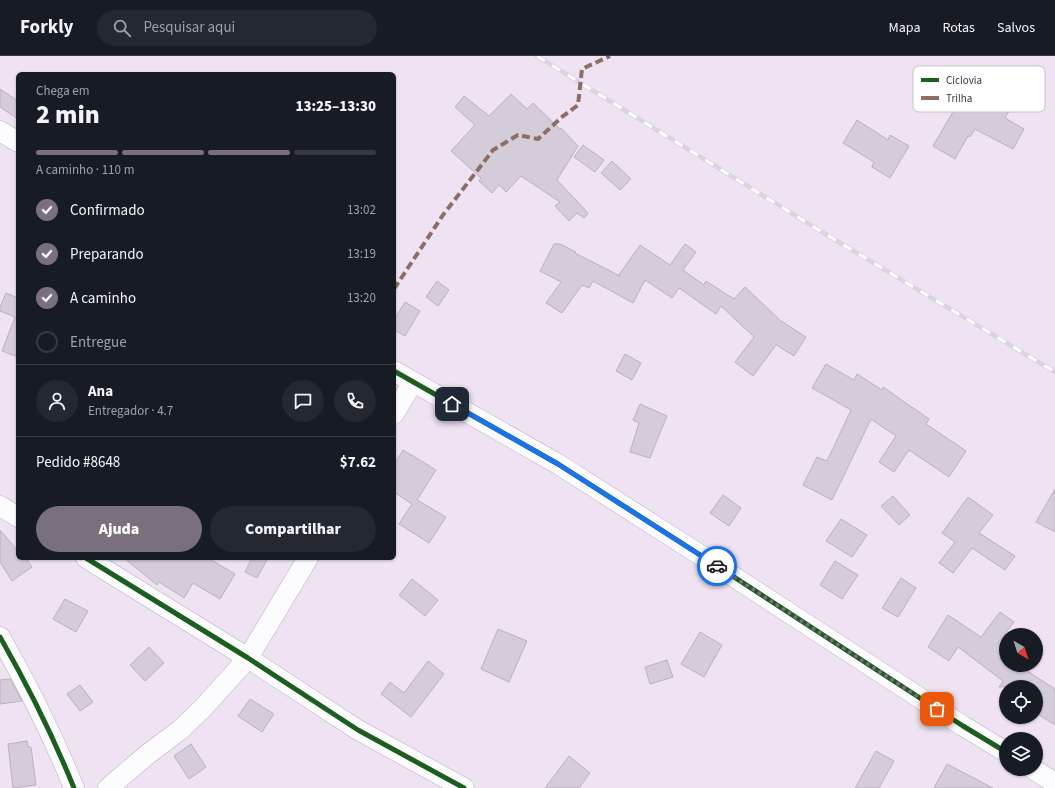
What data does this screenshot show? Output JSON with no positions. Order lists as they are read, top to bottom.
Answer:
{
  "legend": ["Ciclovia", "Trilha"],
  "north": "bottom right",
  "page": {
    "header": "Forkly",
    "search": "Pesquisar aqui",
    "nav": ["Mapa", "Rotas", "Salvos"],
    "heading": ["2 min", "Chega em", "13:25–13:30"],
    "panel": [
      "Ana",
      "Entregador · 4.7",
      "Pedido #8648",
      "$7.62"
    ],
    "bar": "A caminho · 110 m",
    "list": [
      ["Confirmado", "13:02"],
      ["Preparando", "13:19"],
      ["A caminho", "13:20"],
      "Entregue"
    ],
    "buttons": ["Ajuda", "Compartilhar"]
  }
}
